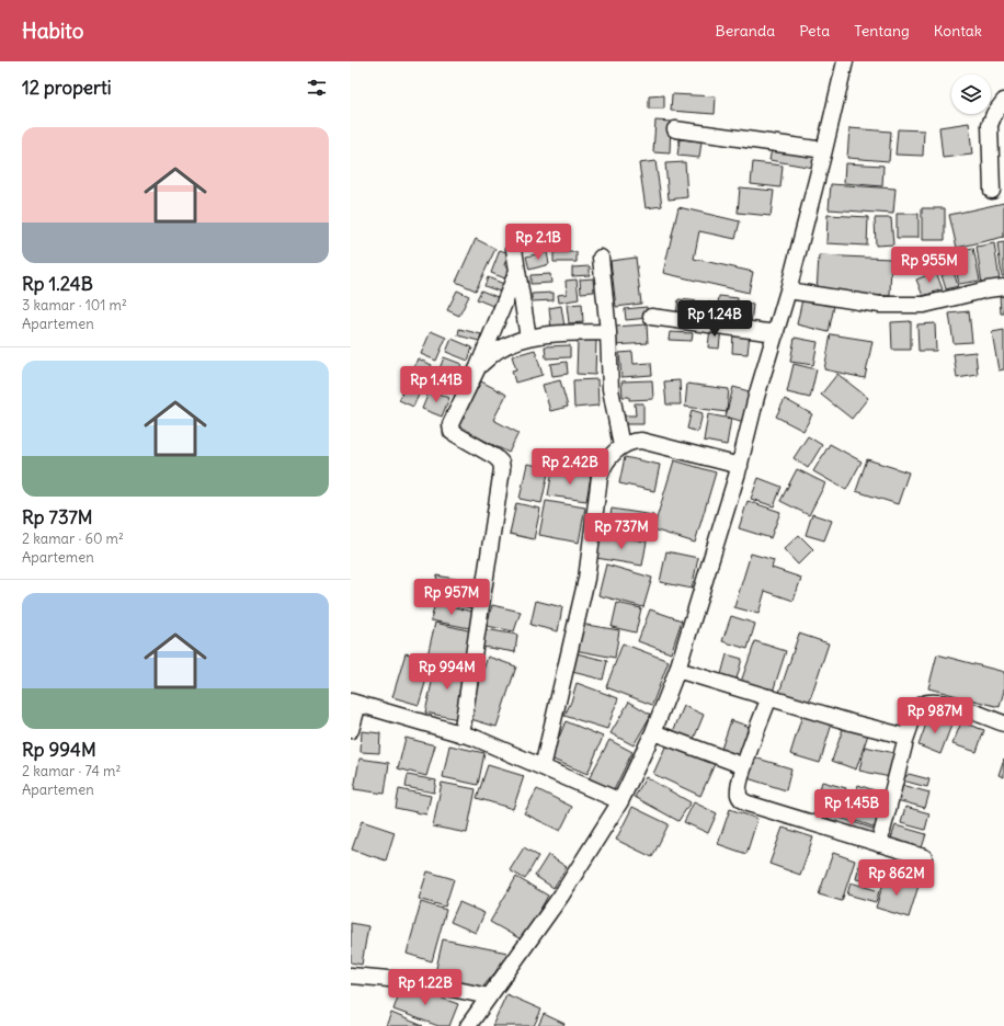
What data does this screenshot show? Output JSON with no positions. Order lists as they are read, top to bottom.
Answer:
{
  "page": {
    "header": "Habito",
    "nav": [
      "Beranda",
      "Peta",
      "Tentang",
      "Kontak"
    ],
    "heading": "12 properti",
    "list": [
      {
        "name": "Rp 1.24B",
        "note": "3 kamar · 101 m² · Apartemen"
      },
      {
        "name": "Rp 737M",
        "note": "2 kamar · 60 m² · Apartemen"
      },
      {
        "name": "Rp 994M",
        "note": "2 kamar · 74 m² · Apartemen"
      }
    ],
    "price": [
      "Rp 2.1B",
      "Rp 955M",
      "Rp 1.24B",
      "Rp 1.41B",
      "Rp 2.42B",
      "Rp 737M",
      "Rp 957M",
      "Rp 994M",
      "Rp 987M",
      "Rp 1.45B",
      "Rp 862M",
      "Rp 1.22B"
    ]
  }
}
